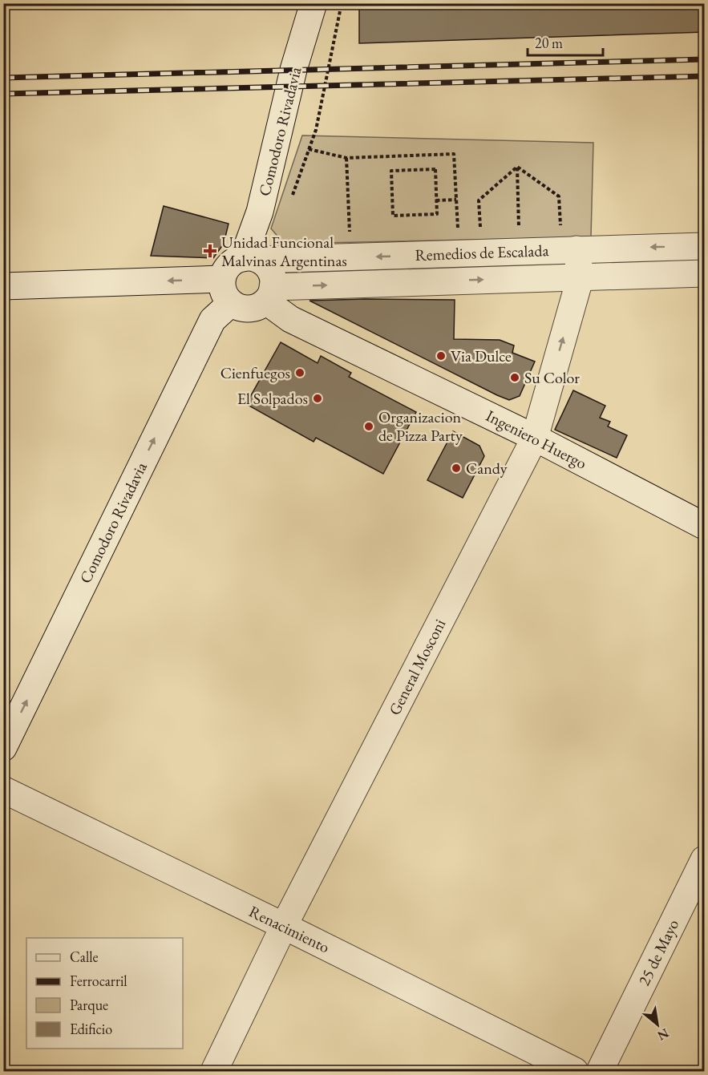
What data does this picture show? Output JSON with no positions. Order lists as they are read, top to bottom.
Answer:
{
  "streets": {
    "street": [
      "Comodoro Rivadavia",
      "Remedios de Escalada",
      "Ingeniero Huergo",
      "General Mosconi",
      "Renacimiento",
      "25 de Mayo"
    ]
  },
  "crossings": [
    ["Comodoro Rivadavia", "Remedios de Escalada"],
    ["Comodoro Rivadavia", "Ingeniero Huergo"],
    ["Remedios de Escalada", "Ingeniero Huergo"],
    ["Remedios de Escalada", "General Mosconi"],
    ["Ingeniero Huergo", "General Mosconi"],
    ["General Mosconi", "Renacimiento"]
  ],
  "one_way": ["Comodoro Rivadavia"],
  "places": {
    "health": ["Unidad Funcional Malvinas Argentinas"],
    "other": [
      "Via Dulce",
      "Cienfuegos",
      "Su Color",
      "El Solpados",
      "Organizacion de Pizza Party",
      "Candy"
    ]
  },
  "legend": [
    "Calle",
    "Ferrocarril",
    "Parque",
    "Edificio"
  ],
  "scale_bar": "20 m",
  "north": "bottom right"
}
